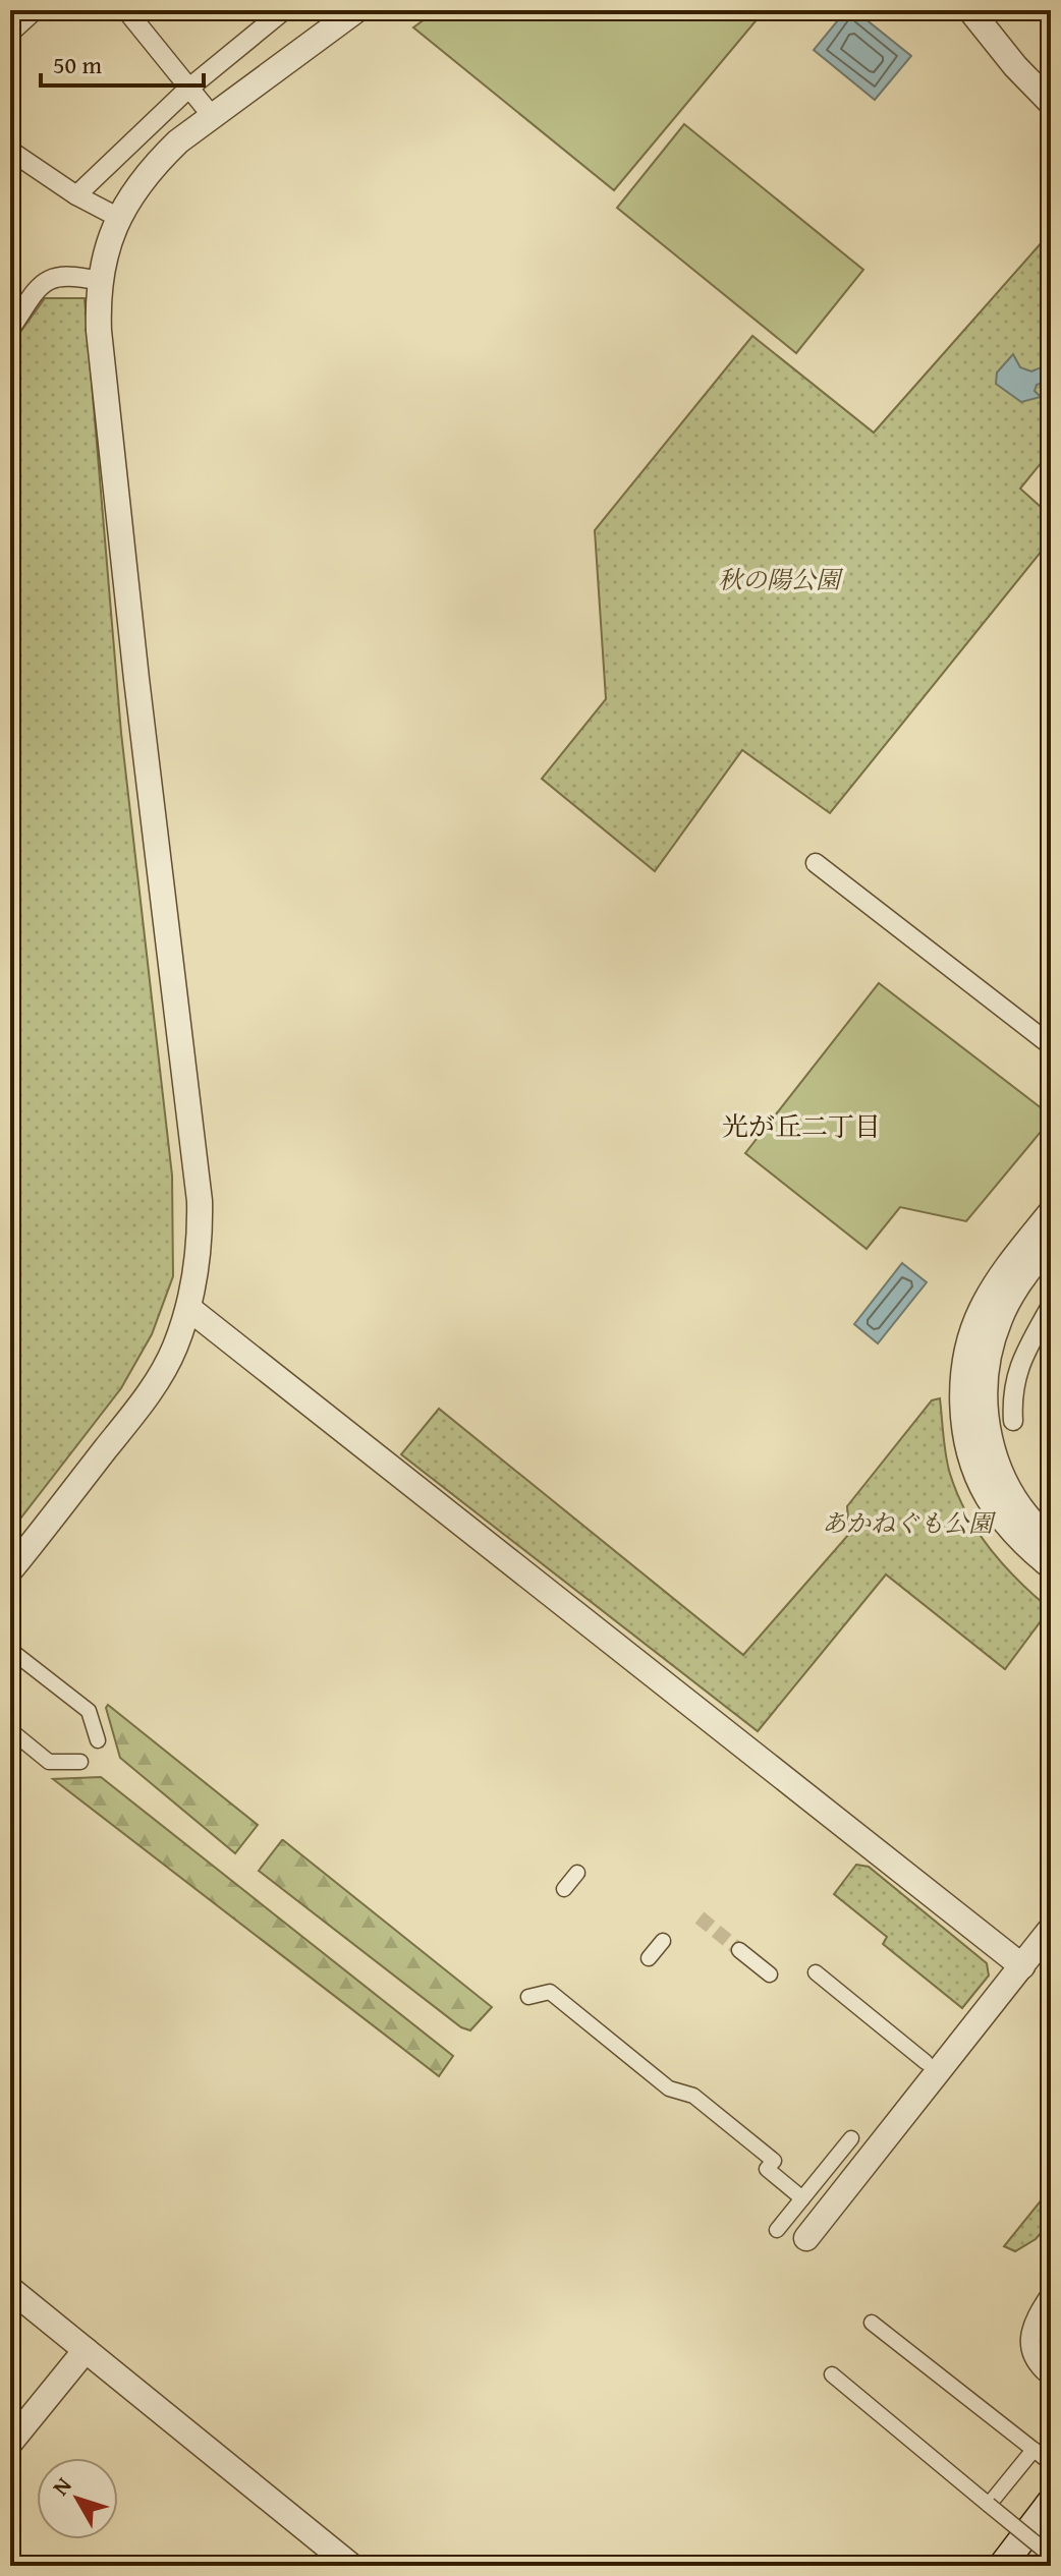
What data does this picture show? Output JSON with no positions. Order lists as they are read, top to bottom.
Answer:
{
  "districts": ["光が丘二丁目"],
  "parks": ["秋の陽公園", "あかねぐも公園"],
  "scale_bar": "50 m",
  "north": "top left"
}
